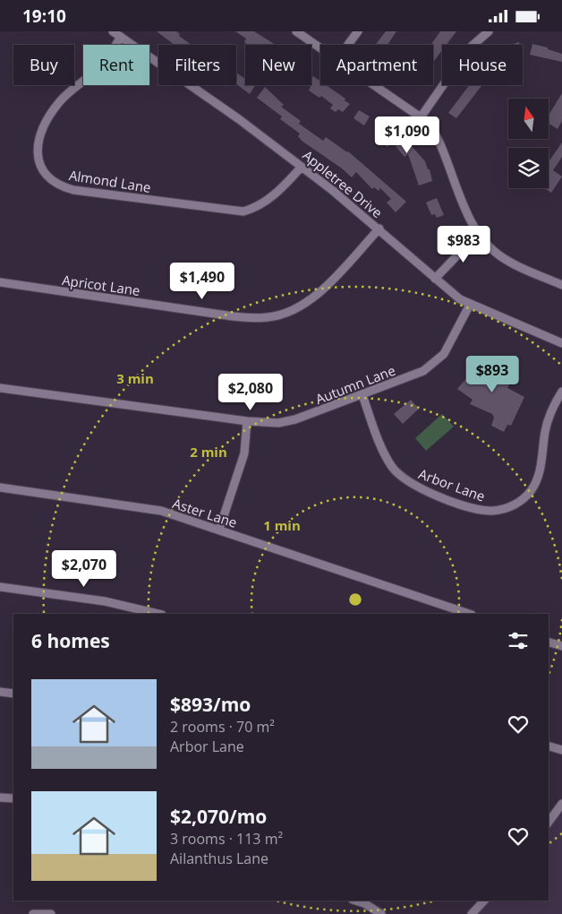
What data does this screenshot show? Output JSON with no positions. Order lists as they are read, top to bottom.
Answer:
{
  "streets": {
    "street": [
      "Almond Lane",
      "Appletree Drive",
      "Apricot Lane",
      "Autumn Lane",
      "Arbor Lane",
      "Aster Lane"
    ]
  },
  "crossings": [
    ["Almond Lane", "Appletree Drive"],
    ["Appletree Drive", "Apricot Lane"],
    ["Appletree Drive", "Autumn Lane"],
    ["Autumn Lane", "Arbor Lane"]
  ],
  "north": "top",
  "page": {
    "status": "19:10",
    "chip": [
      "Buy",
      "Rent",
      "Filters",
      "New",
      "Apartment",
      "House"
    ],
    "price": [
      "$1,090",
      "$983",
      "$1,490",
      "$893",
      "$2,080",
      "$2,070"
    ],
    "heading": "6 homes",
    "list": [
      {
        "name": "$893/mo",
        "note": "2 rooms · 70 m² · Arbor Lane"
      },
      {
        "name": "$2,070/mo",
        "note": "3 rooms · 113 m² · Ailanthus Lane"
      }
    ]
  },
  "rings": ["3 min", "2 min", "1 min"]
}
